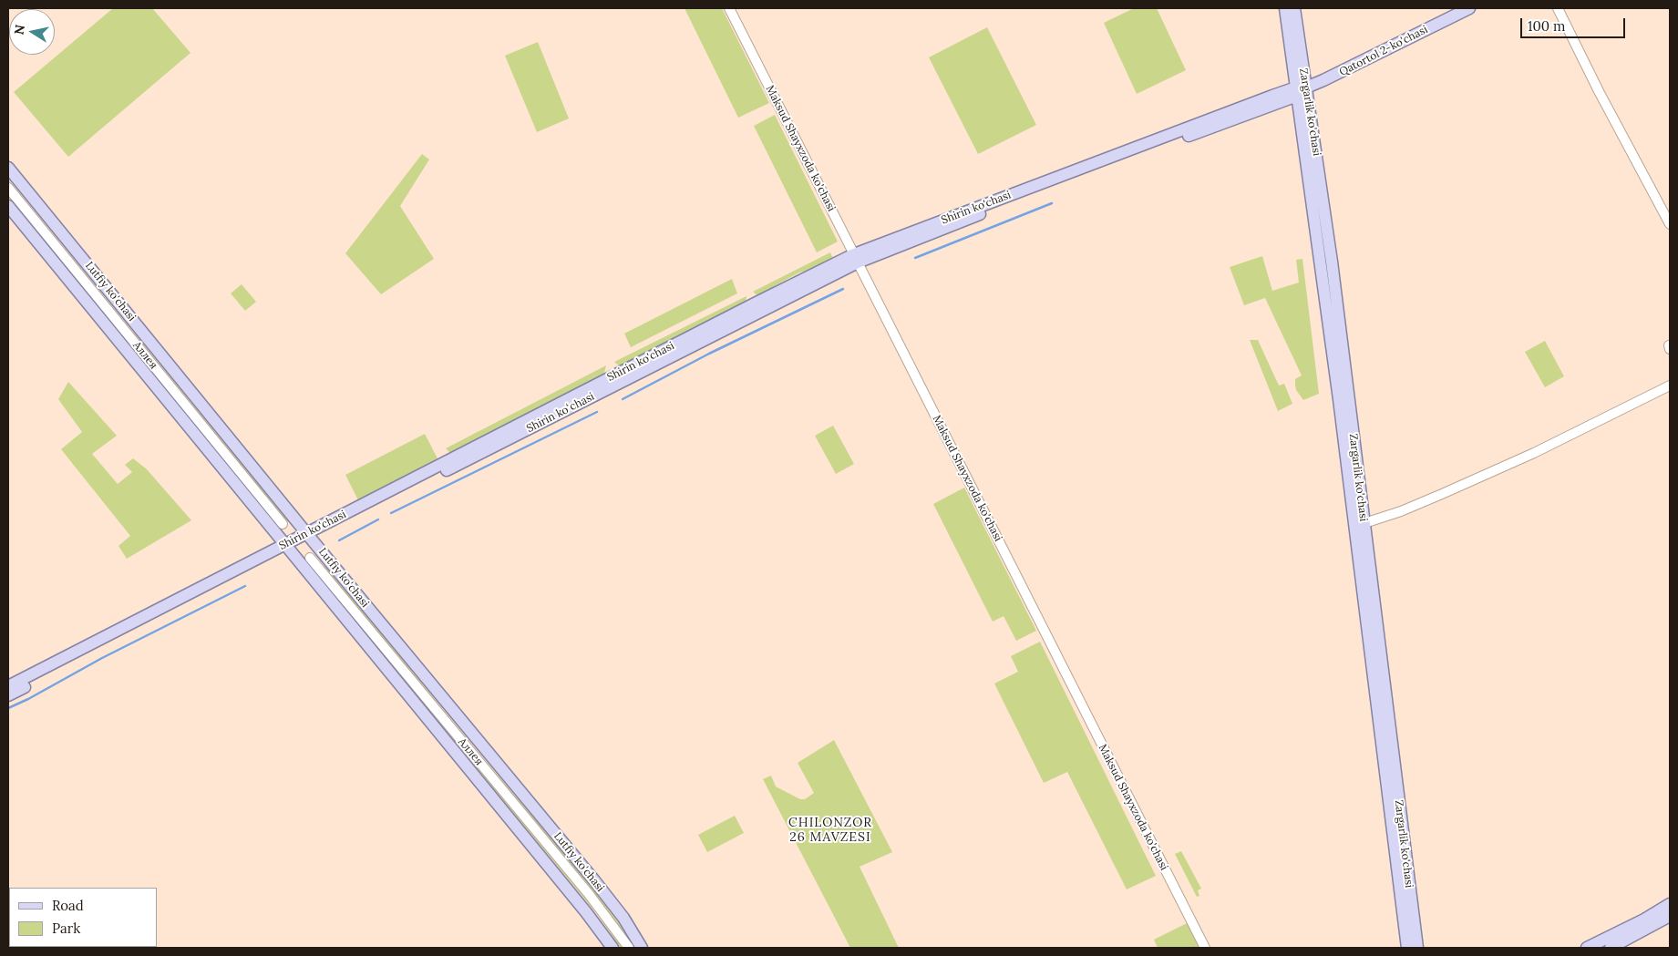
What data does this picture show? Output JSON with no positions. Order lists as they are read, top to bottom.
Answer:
{
  "streets": {
    "main road": [
      "Qatortol 2-ko'chasi",
      "Zargarlik ko'chasi",
      "Shirin ko'chasi",
      "Lutfiy ko'chasi"
    ],
    "street": ["Maksud Shayxzoda ko'chasi", "Аллея"]
  },
  "crossings": [
    ["Qatortol 2-ko'chasi", "Zargarlik ko'chasi"],
    ["Qatortol 2-ko'chasi", "Shirin ko'chasi"],
    ["Zargarlik ko'chasi", "Shirin ko'chasi"],
    ["Maksud Shayxzoda ko'chasi", "Shirin ko'chasi"],
    ["Shirin ko'chasi", "Lutfiy ko'chasi"]
  ],
  "districts": ["CHILONZOR 26 MAVZESI"],
  "legend": ["Road", "Park"],
  "scale_bar": "100 m",
  "north": "left"
}
